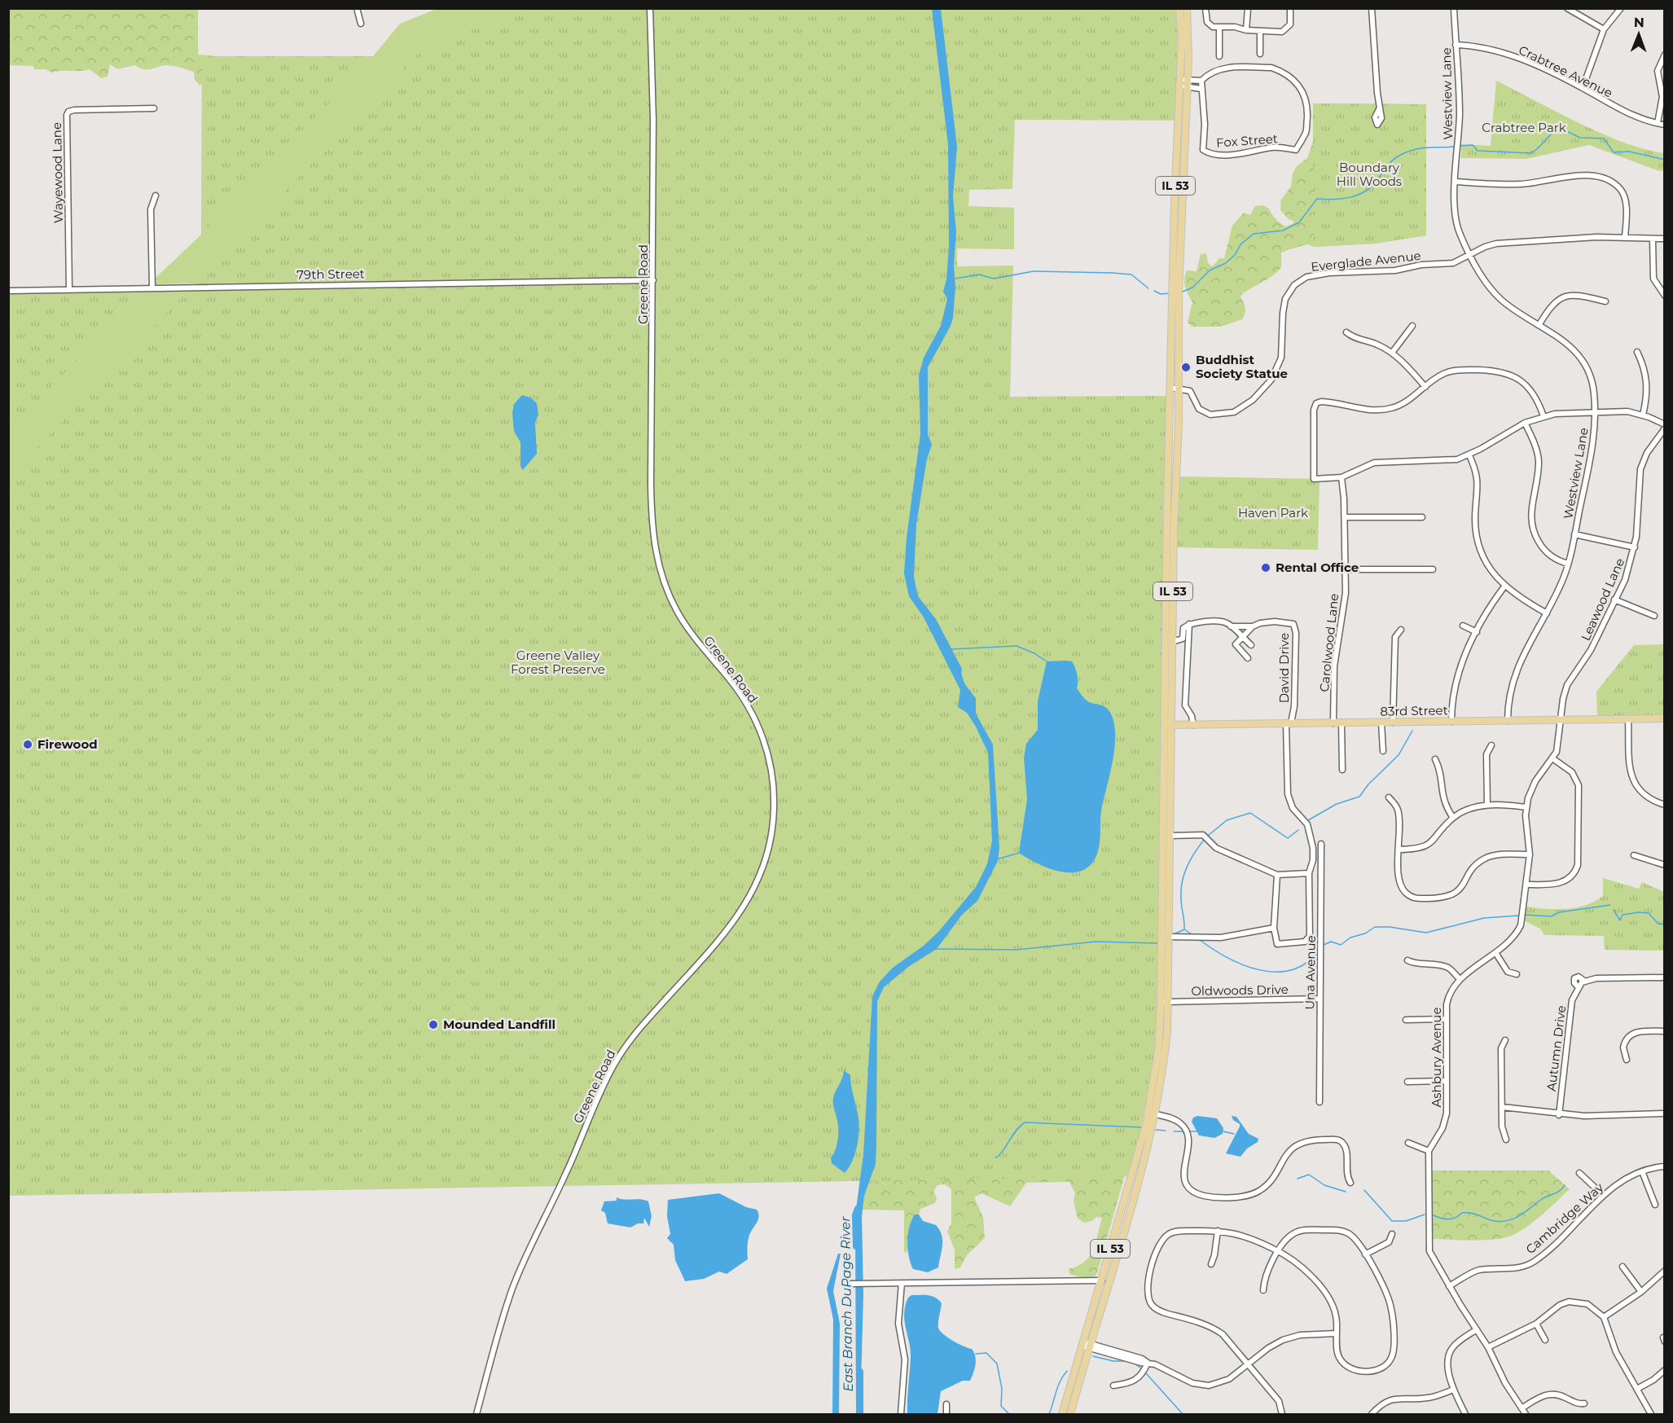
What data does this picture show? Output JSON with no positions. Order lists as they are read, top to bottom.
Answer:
{
  "streets": {
    "main road": ["IL 53", "83rd Street"],
    "street": [
      "Crabtree Avenue",
      "Westview Lane",
      "Fox Street",
      "Wayewood Lane",
      "Everglade Avenue",
      "79th Street",
      "Greene Road",
      "Leawood Lane",
      "Carolwood Lane",
      "David Drive",
      "Una Avenue",
      "Oldwoods Drive",
      "Autumn Drive",
      "Ashbury Avenue",
      "Cambridge Way"
    ]
  },
  "crossings": [
    ["Crabtree Avenue", "Westview Lane"],
    ["Westview Lane", "Everglade Avenue"],
    ["Westview Lane", "83rd Street"],
    ["Wayewood Lane", "79th Street"],
    ["IL 53", "Everglade Avenue"],
    ["IL 53", "83rd Street"],
    ["IL 53", "Oldwoods Drive"],
    ["79th Street", "Greene Road"],
    ["Leawood Lane", "83rd Street"],
    ["Leawood Lane", "Ashbury Avenue"],
    ["Carolwood Lane", "83rd Street"],
    ["David Drive", "83rd Street"],
    ["83rd Street", "Ashbury Avenue"],
    ["Una Avenue", "Oldwoods Drive"]
  ],
  "water": ["East Branch DuPage River"],
  "parks": [
    "Crabtree Park",
    "Boundary Hill Woods",
    "Haven Park",
    "Greene Valley Forest Preserve"
  ],
  "places": [
    "Buddhist Society Statue",
    "Rental Office",
    "Firewood",
    "Mounded Landfill"
  ],
  "north": "top"
}
